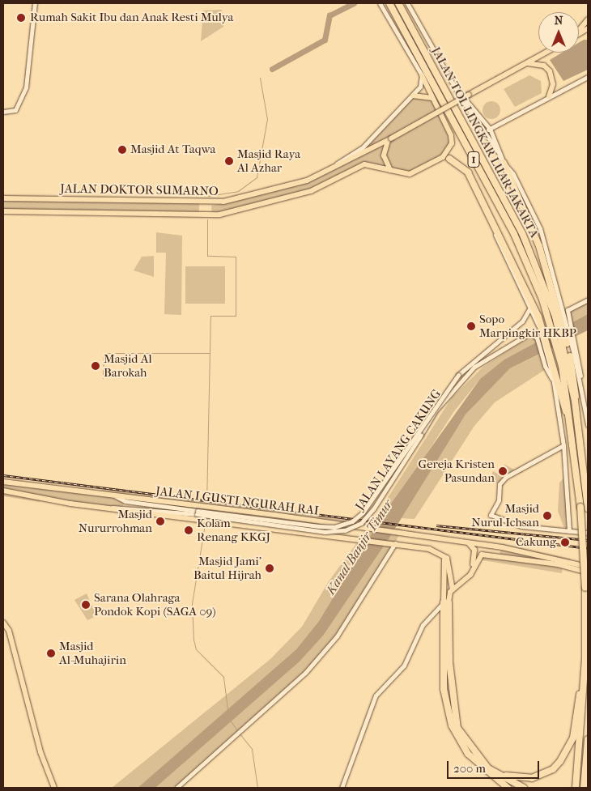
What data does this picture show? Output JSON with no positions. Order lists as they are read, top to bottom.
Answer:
{
  "streets": {
    "highway": ["JALAN TOL LINGKAR LUAR JAKARTA", "1"],
    "main road": ["JALAN DOKTOR SUMARNO", "JALAN I GUSTI NGURAH RAI"],
    "street": ["JALAN LAYANG CAKUNG"]
  },
  "crossings": [
    ["JALAN LAYANG CAKUNG", "JALAN I GUSTI NGURAH RAI"]
  ],
  "water": ["Kanal Banjir Timur"],
  "places": [
    "Rumah Sakit Ibu dan Anak Resti Mulya",
    "Masjid At Taqwa",
    "Masjid Raya Al Azhar",
    "Sopo Marpingkir HKBP",
    "Masjid Al Barokah",
    "Gereja Kristen Pasundan",
    "Masjid Nurul Ichsan",
    "Masjid Nururrohman",
    "Kolam Renang KKGJ",
    "Cakung",
    "Masjid Jami' Baitul Hijrah",
    "Sarana Olahraga Pondok Kopi (SAGA 09)",
    "Masjid Al-Muhajirin"
  ],
  "scale_bar": "200 m",
  "north": "top"
}
